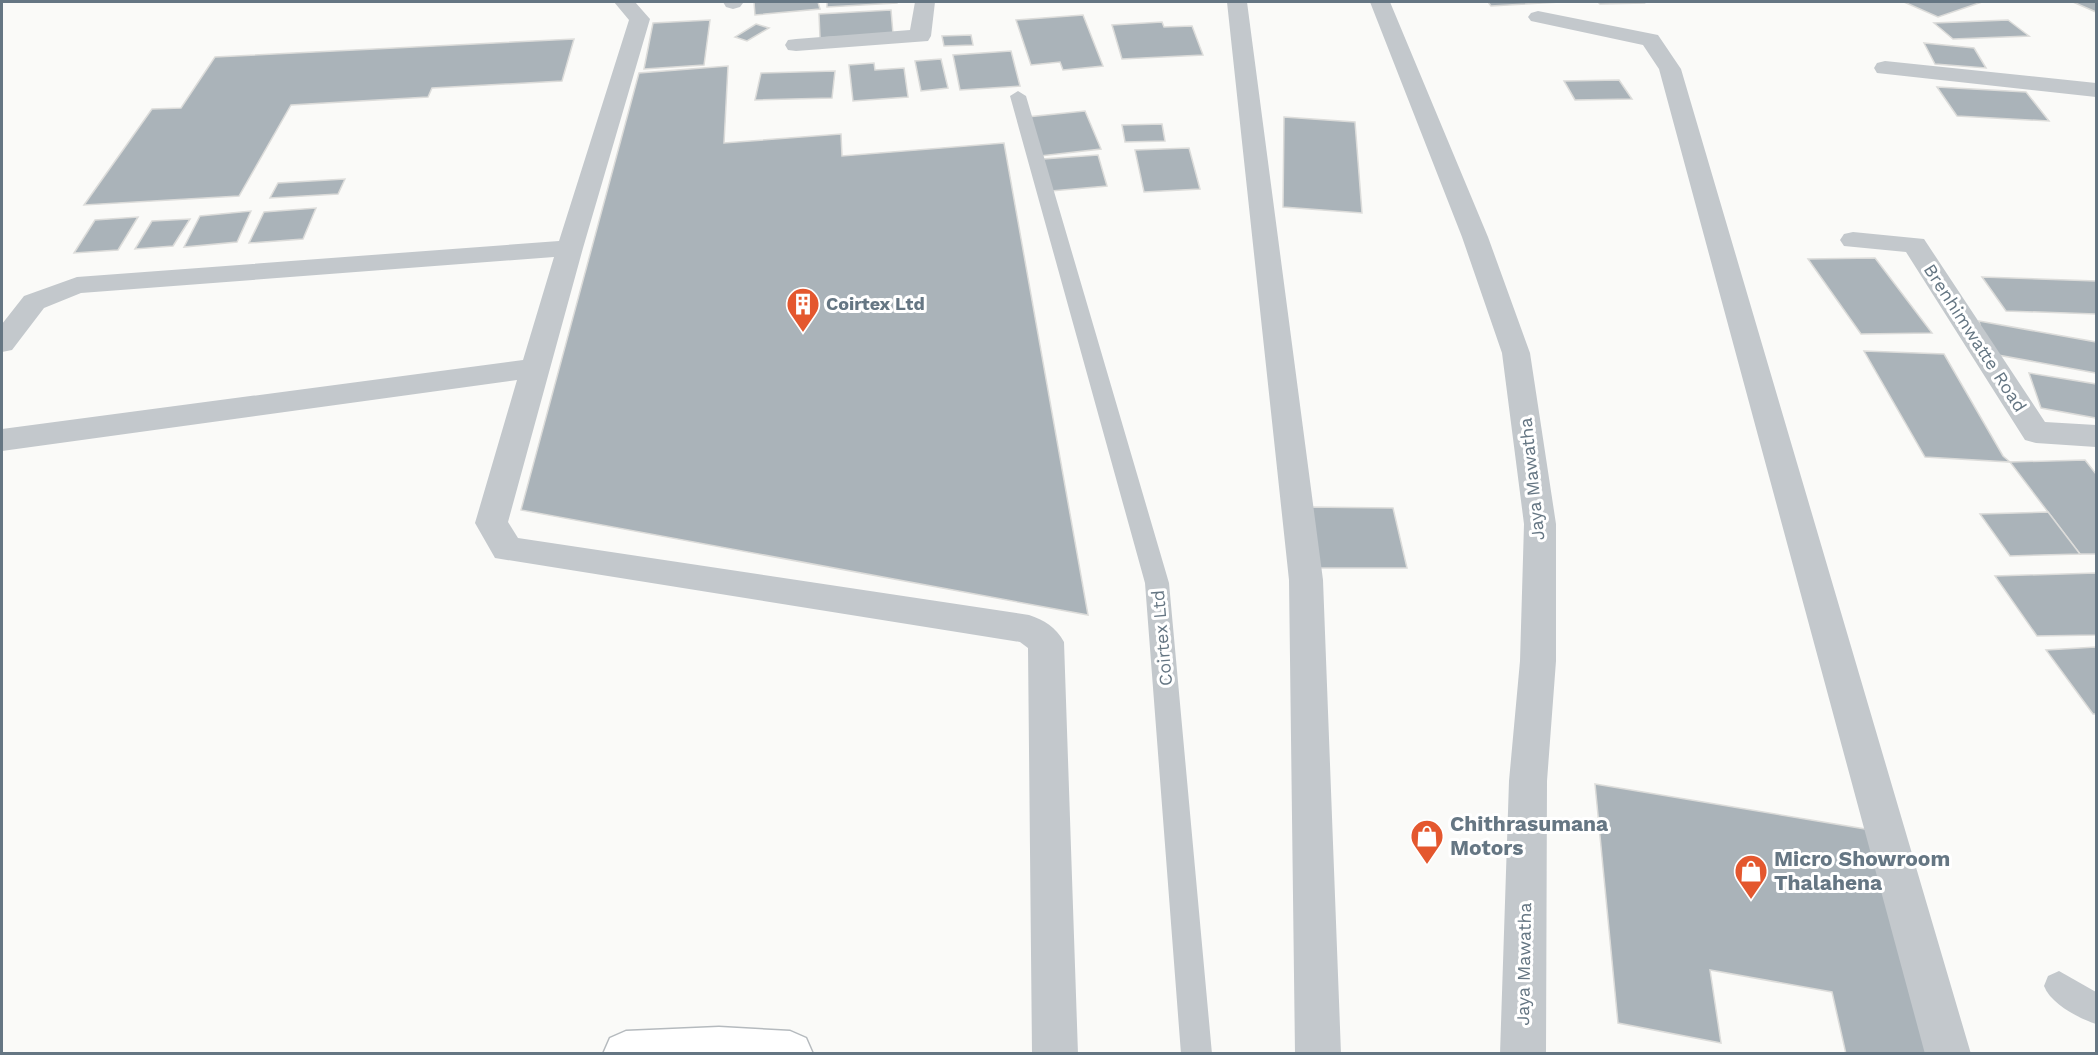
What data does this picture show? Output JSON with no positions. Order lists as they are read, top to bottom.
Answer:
{
  "streets": {
    "street": ["Brenhimwatte Road", "Jaya Mawatha"],
    "lane": ["Coirtex Ltd"]
  },
  "places": {
    "building": ["Coirtex Ltd"],
    "shop": ["Chithrasumana Motors", "Micro Showroom Thalahena"]
  }
}
